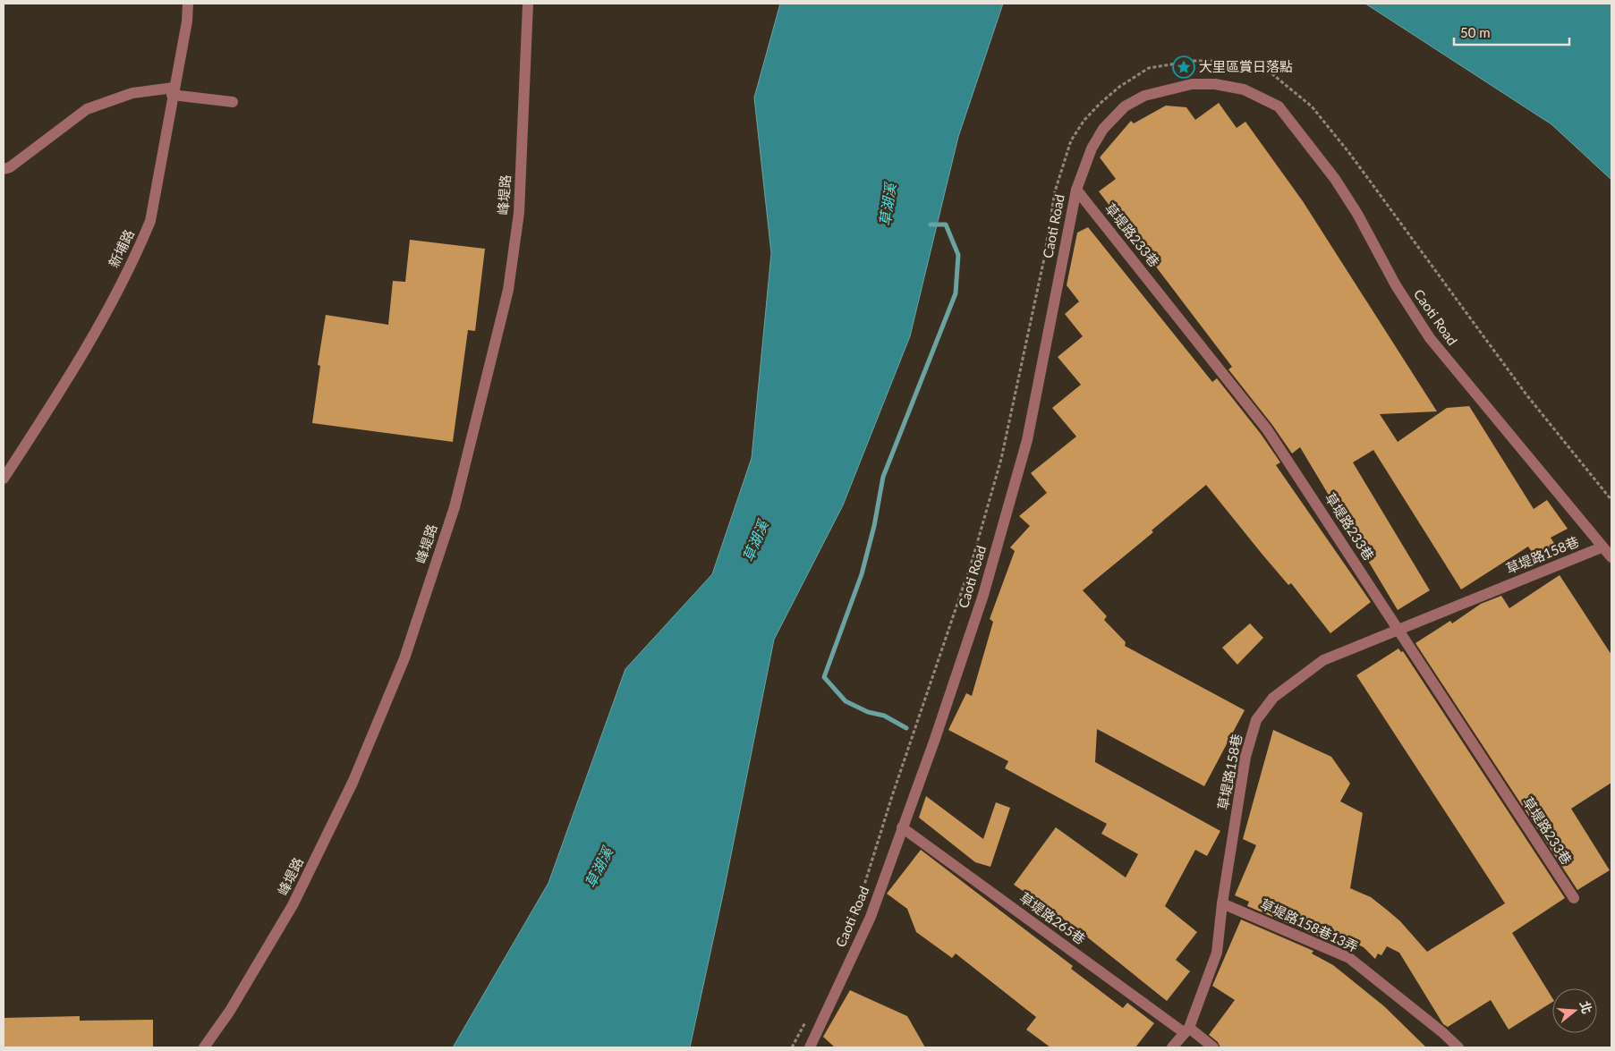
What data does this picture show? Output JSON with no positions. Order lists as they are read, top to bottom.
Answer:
{
  "streets": {
    "street": [
      "峰堤路",
      "Caoti Road",
      "草堤路233巷",
      "新埔路",
      "草堤路158巷",
      "草堤路265巷",
      "草堤路158巷13弄"
    ]
  },
  "crossings": [
    ["Caoti Road", "草堤路233巷"],
    ["Caoti Road", "草堤路158巷"],
    ["Caoti Road", "草堤路265巷"],
    ["草堤路233巷", "草堤路158巷"],
    ["草堤路158巷", "草堤路265巷"],
    ["草堤路158巷", "草堤路158巷13弄"]
  ],
  "water": ["草湖溪"],
  "places": {
    "place": ["大里區賞日落點"]
  },
  "scale_bar": "50 m",
  "north": "right"
}
